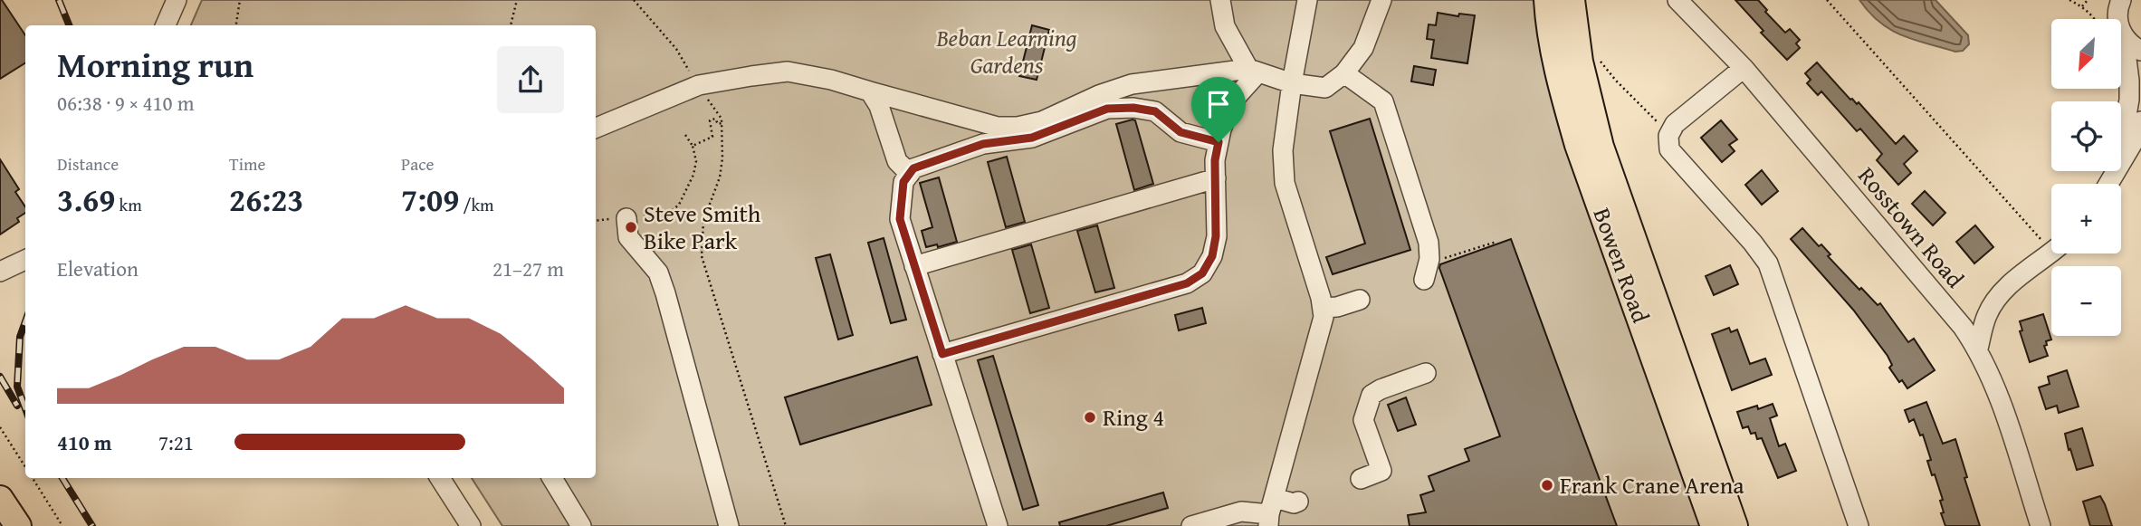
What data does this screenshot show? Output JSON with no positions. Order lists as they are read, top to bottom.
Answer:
{
  "streets": {
    "main road": ["Bowen Road"],
    "street": ["Rosstown Road"]
  },
  "parks": ["Beban Learning Gardens"],
  "places": ["Steve Smith Bike Park", "Ring 4", "Frank Crane Arena"],
  "north": "bottom left",
  "page": {
    "map_buttons": ["+", "−"],
    "heading": ["Morning run", "06:38 · 9 × 410 m"],
    "stats": [
      ["Distance", "3.69 km"],
      ["Time", "26:23"],
      ["Pace", "7:09 /km"]
    ],
    "chart": ["Elevation", "21–27 m"],
    "list": [
      {
        "name": "410 m",
        "note": "7:21"
      }
    ]
  }
}
